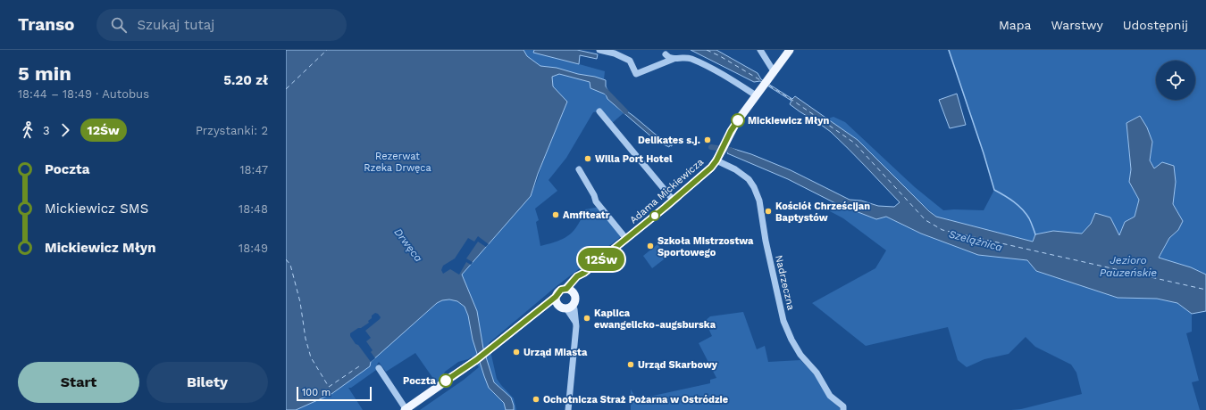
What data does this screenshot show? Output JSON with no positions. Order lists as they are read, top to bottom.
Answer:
{
  "streets": {
    "main road": ["Adama Mickiewicza"],
    "street": ["Nadrzeczna"]
  },
  "crossings": [
    ["Adama Mickiewicza", "Nadrzeczna"]
  ],
  "water": ["Szelążnica", "Drwęca", "Jezioro Pauzeńskie"],
  "parks": ["Rezerwat Rzeka Drwęca"],
  "places": [
    "Mickiewicz Młyn",
    "Delikates s.j.",
    "Willa Port Hotel",
    "Kościół Chrześcijan Baptystów",
    "Amfiteatr",
    "Szkoła Mistrzostwa Sportowego",
    "Kaplica ewangelicko-augsburska",
    "Urząd Miasta",
    "Urząd Skarbowy",
    "Poczta",
    "Ochotnicza Straż Pożarna w Ostródzie"
  ],
  "lines": ["bus line 12Św"],
  "scale_bar": "100 m",
  "page": {
    "header": "Transo",
    "search": "Szukaj tutaj",
    "nav": ["Mapa", "Warstwy", "Udostępnij"],
    "heading": ["5 min", "18:44 – 18:49 · Autobus", "5.20 zł"],
    "on_map": "12Św",
    "legs": ["3", "12Św", "Przystanki: 2"],
    "list": [
      {
        "name": "Poczta",
        "value": "18:47"
      },
      {
        "name": "Mickiewicz SMS",
        "value": "18:48"
      },
      {
        "name": "Mickiewicz Młyn",
        "value": "18:49"
      }
    ],
    "buttons": ["Start", "Bilety"],
    "scale": "100 m"
  }
}
